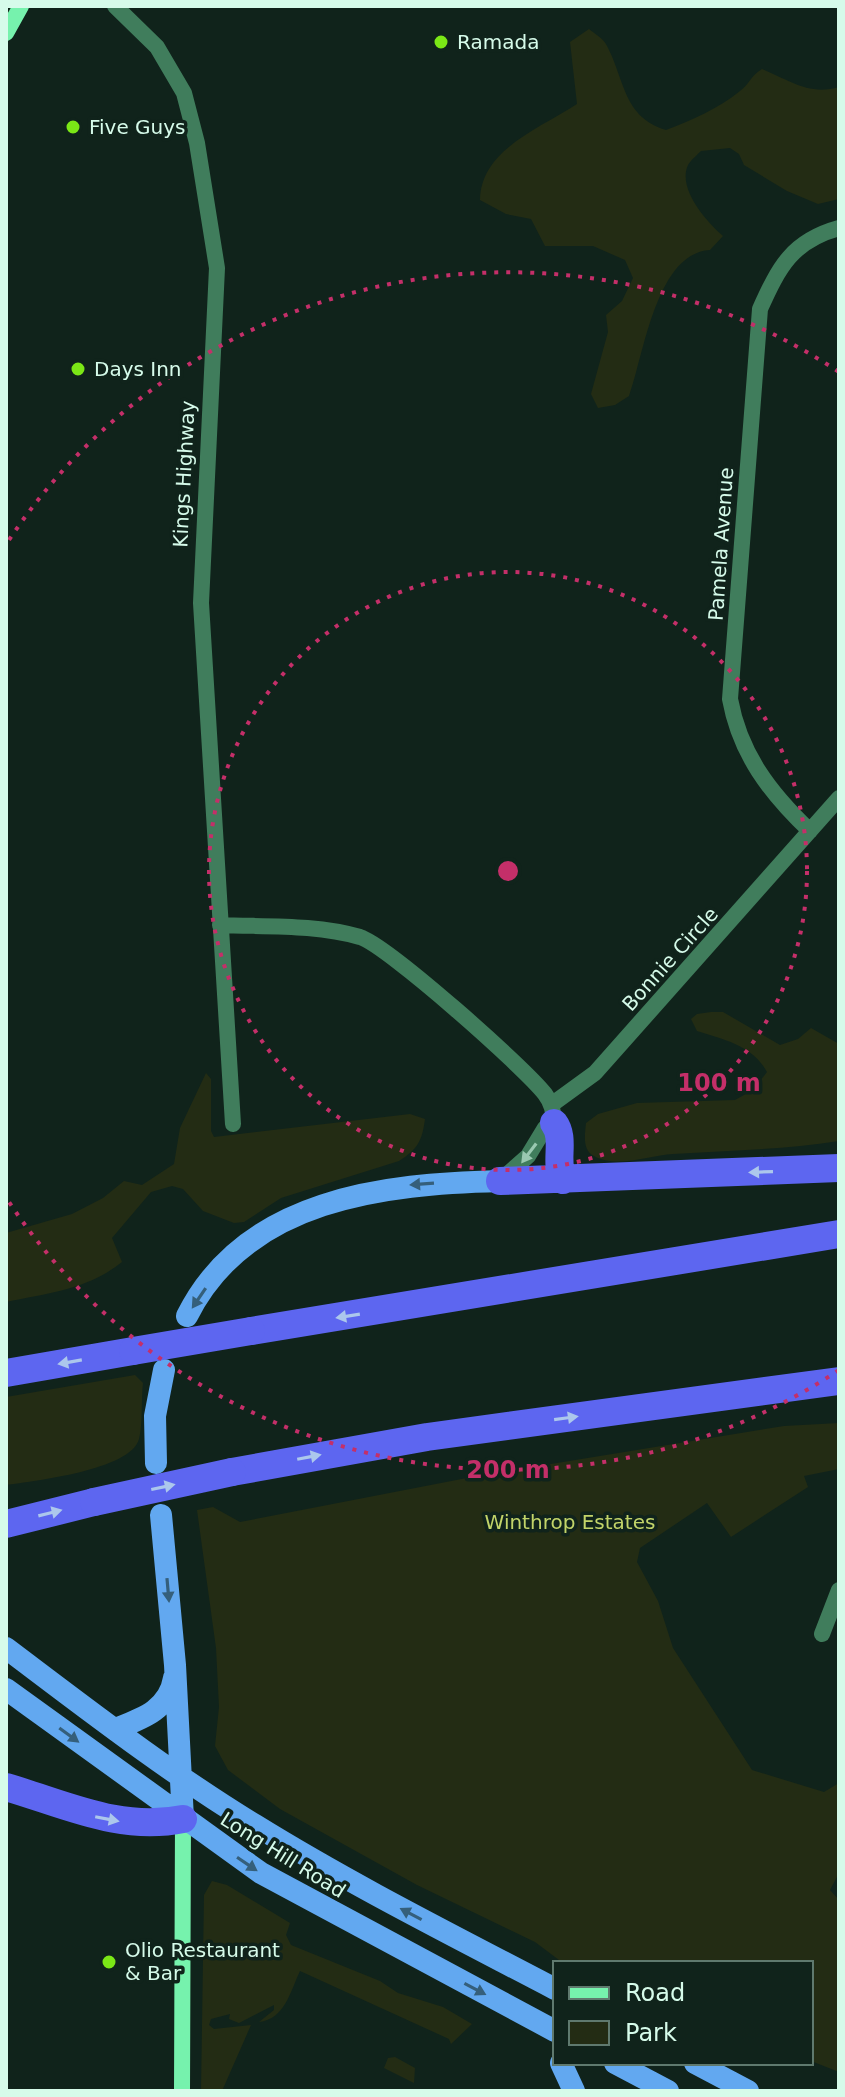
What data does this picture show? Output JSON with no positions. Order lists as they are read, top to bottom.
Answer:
{
  "streets": {
    "highway": ["Long Hill Road"],
    "street": ["Kings Highway", "Pamela Avenue", "Bonnie Circle"]
  },
  "crossings": [
    ["Pamela Avenue", "Bonnie Circle"]
  ],
  "parks": ["Winthrop Estates"],
  "places": [
    "Ramada",
    "Five Guys",
    "Days Inn",
    "Olio Restaurant & Bar"
  ],
  "legend": ["Road", "Park"],
  "rings": ["100 m", "200 m"]
}
